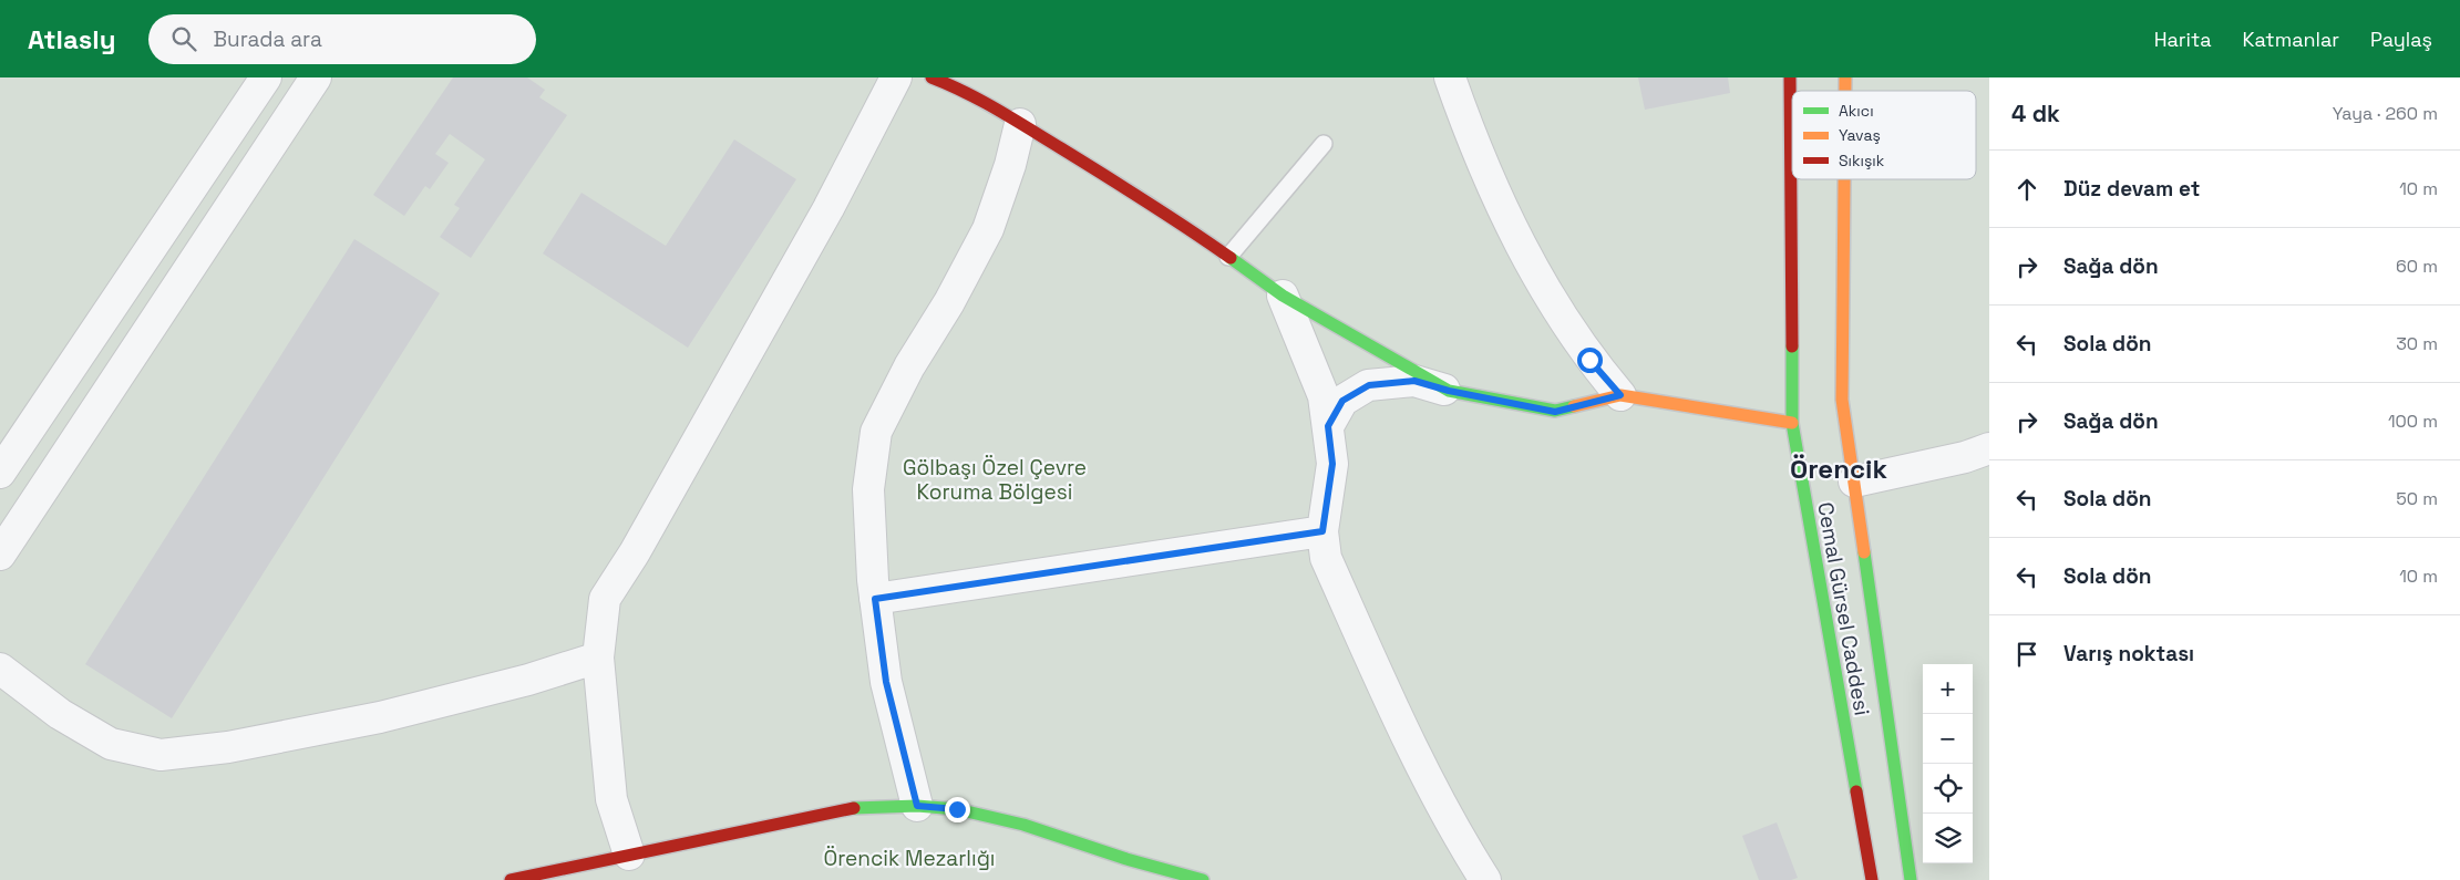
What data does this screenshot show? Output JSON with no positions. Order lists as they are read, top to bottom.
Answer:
{
  "streets": {
    "street": ["Cemal Gürsel Caddesi"]
  },
  "districts": ["Örencik"],
  "parks": ["Gölbaşı Özel Çevre Koruma Bölgesi", "Örencik Mezarlığı"],
  "legend": ["Akıcı", "Yavaş", "Sıkışık"],
  "page": {
    "header": "Atlasly",
    "search": "Burada ara",
    "nav": ["Harita", "Katmanlar", "Paylaş"],
    "heading": ["4 dk", "Yaya · 260 m"],
    "list": [
      ["Düz devam et", "10 m"],
      ["Sağa dön", "60 m"],
      ["Sola dön", "30 m"],
      ["Sağa dön", "100 m"],
      ["Sola dön", "50 m"],
      ["Sola dön", "10 m"],
      "Varış noktası"
    ],
    "map_buttons": ["+", "−"]
  }
}
